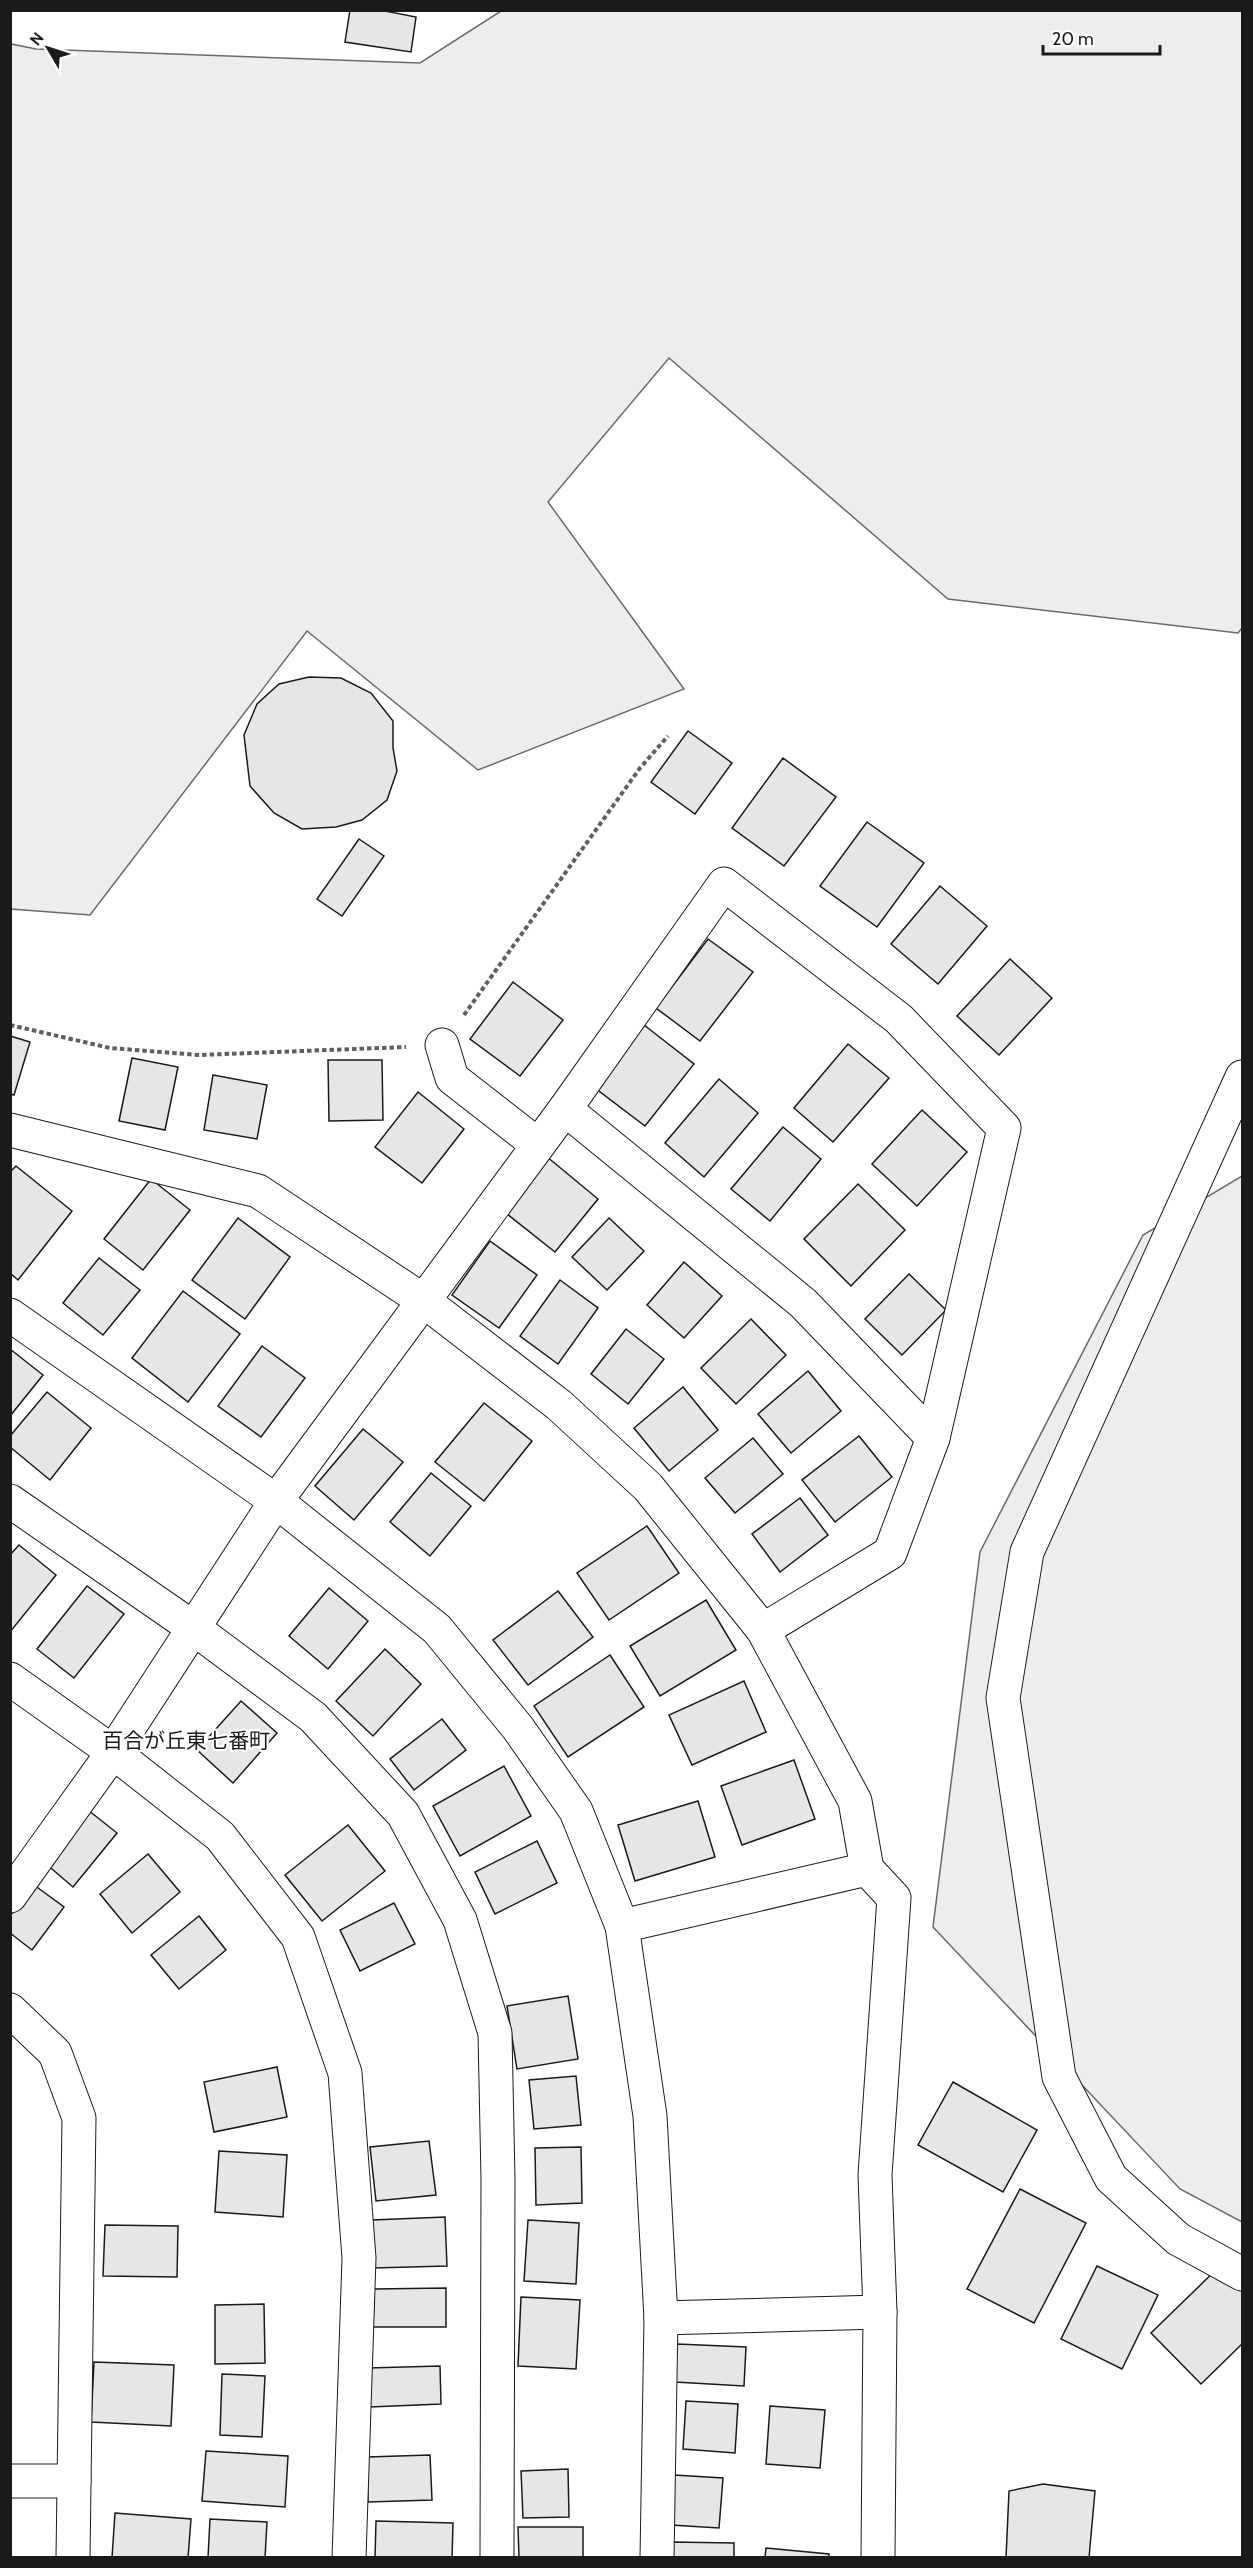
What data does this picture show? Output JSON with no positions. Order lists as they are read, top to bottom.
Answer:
{
  "districts": ["百合が丘東七番町"],
  "scale_bar": "20 m",
  "north": "top left"
}
